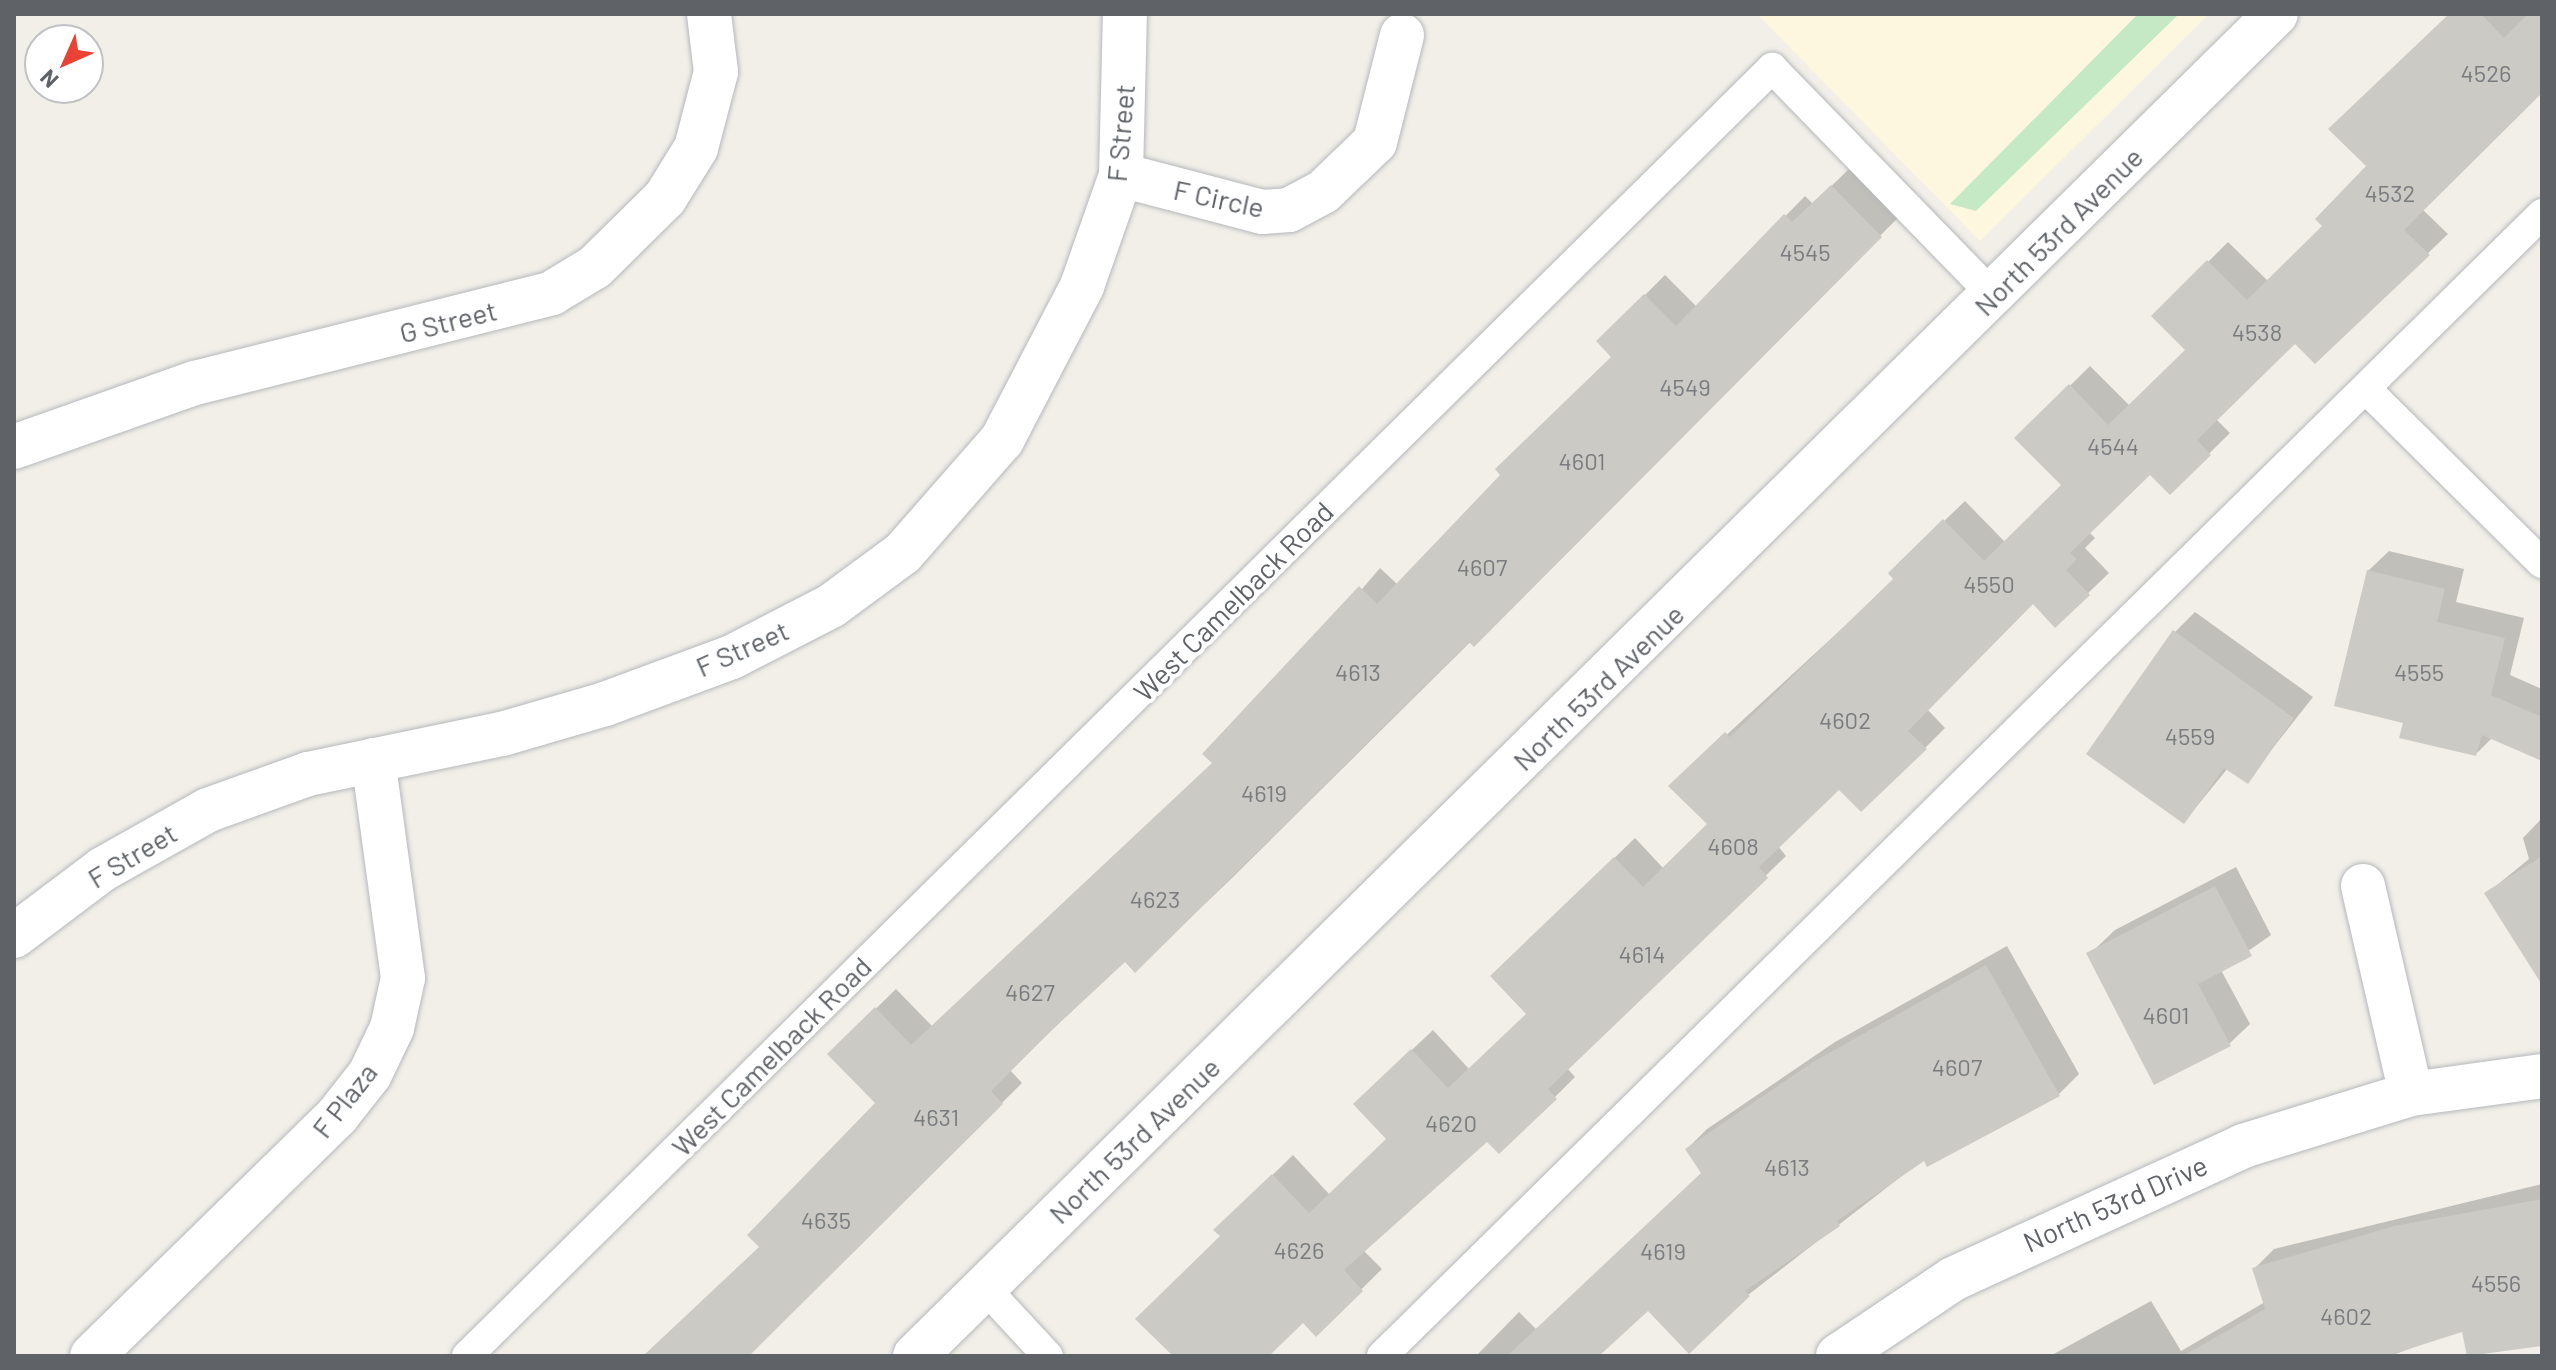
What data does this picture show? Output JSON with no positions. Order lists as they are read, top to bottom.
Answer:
{
  "streets": {
    "street": [
      "F Street",
      "F Circle",
      "North 53rd Avenue",
      "G Street",
      "F Plaza",
      "North 53rd Drive"
    ],
    "lane": ["West Camelback Road"]
  },
  "crossings": [
    ["F Street", "F Circle"],
    ["F Street", "F Plaza"],
    ["North 53rd Avenue", "West Camelback Road"]
  ],
  "house_numbers": [
    "4526",
    "4532",
    "4545",
    "4538",
    "4549",
    "4544",
    "4601",
    "4607",
    "4550",
    "4613",
    "4555",
    "4602",
    "4559",
    "4619",
    "4608",
    "4623",
    "4614",
    "4627",
    "4601",
    "4607",
    "4631",
    "4620",
    "4613",
    "4635",
    "4626",
    "4619",
    "4556",
    "4602"
  ],
  "north": "bottom left"
}
